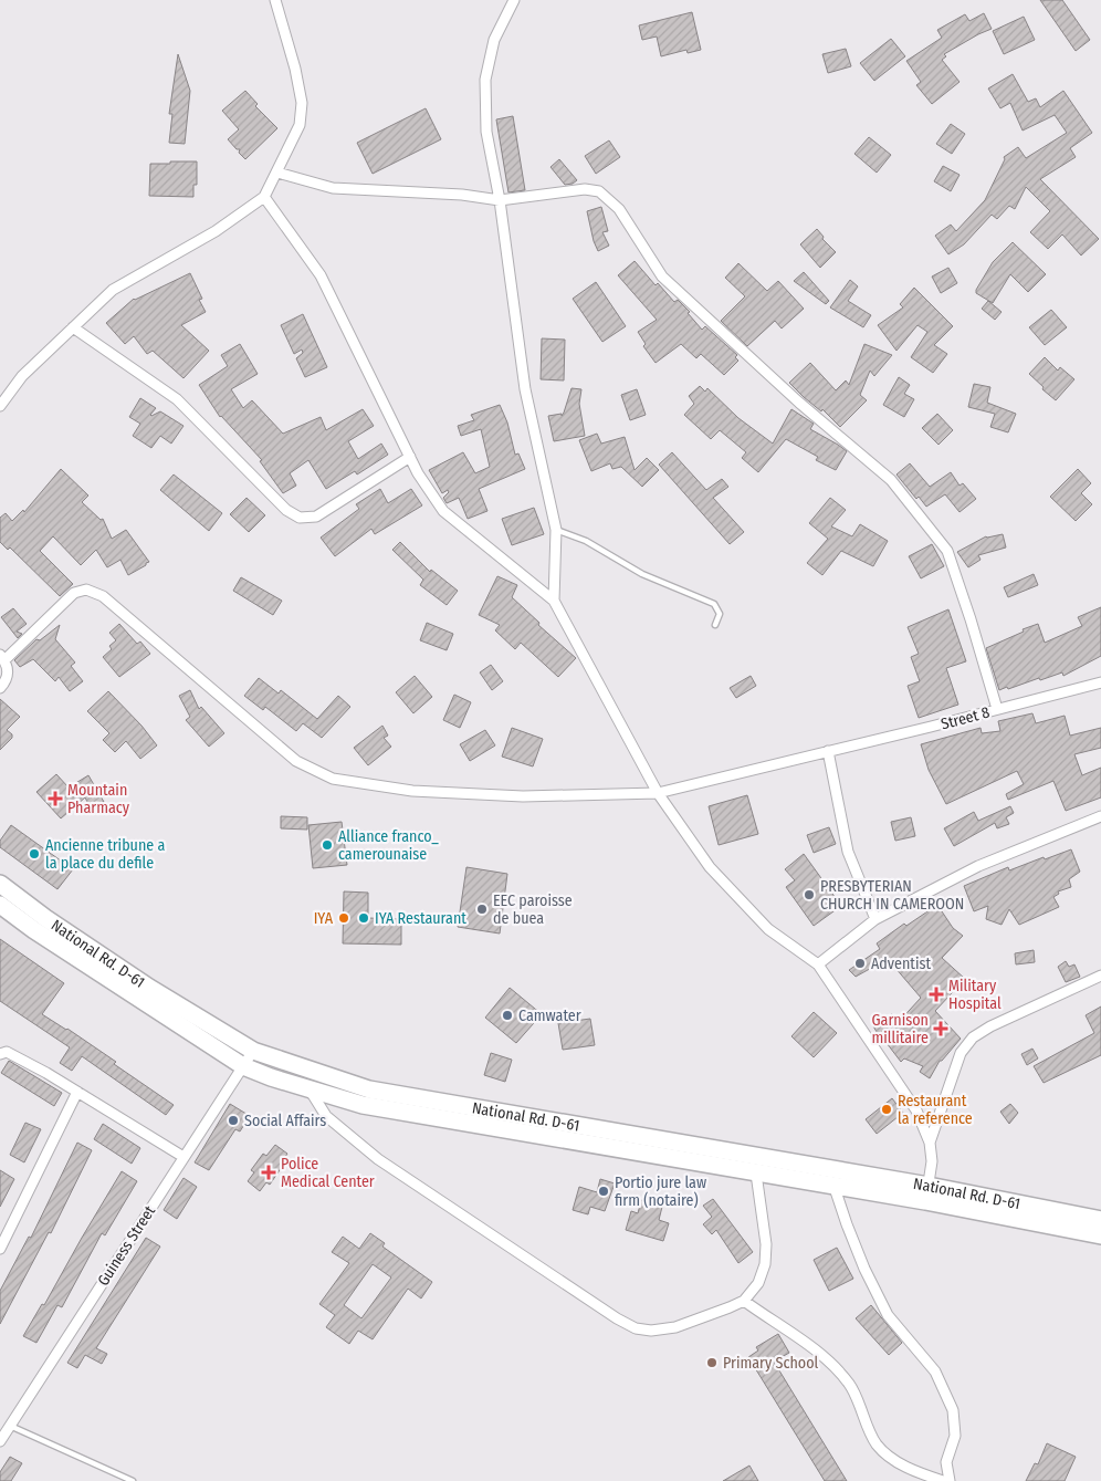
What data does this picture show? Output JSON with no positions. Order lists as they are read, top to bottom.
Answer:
{
  "streets": {
    "highway": ["National Rd. D-61"],
    "street": ["Street 8", "Guiness Street"]
  },
  "crossings": [
    ["National Rd. D-61", "Guiness Street"]
  ],
  "places": {
    "health": [
      "Mountain Pharmacy",
      "Military Hospital",
      "Garnison millitaire",
      "Police Medical Center"
    ],
    "other": [
      "Alliance franco_ camerounaise",
      "Ancienne tribune a la place du defile",
      "PRESBYTERIAN CHURCH IN CAMEROON",
      "EEC paroisse de buea",
      "IYA",
      "IYA Restaurant",
      "Adventist",
      "Camwater",
      "Restaurant la reference",
      "Social Affairs",
      "Portio jure law firm (notaire)",
      "Primary School"
    ]
  }
}
